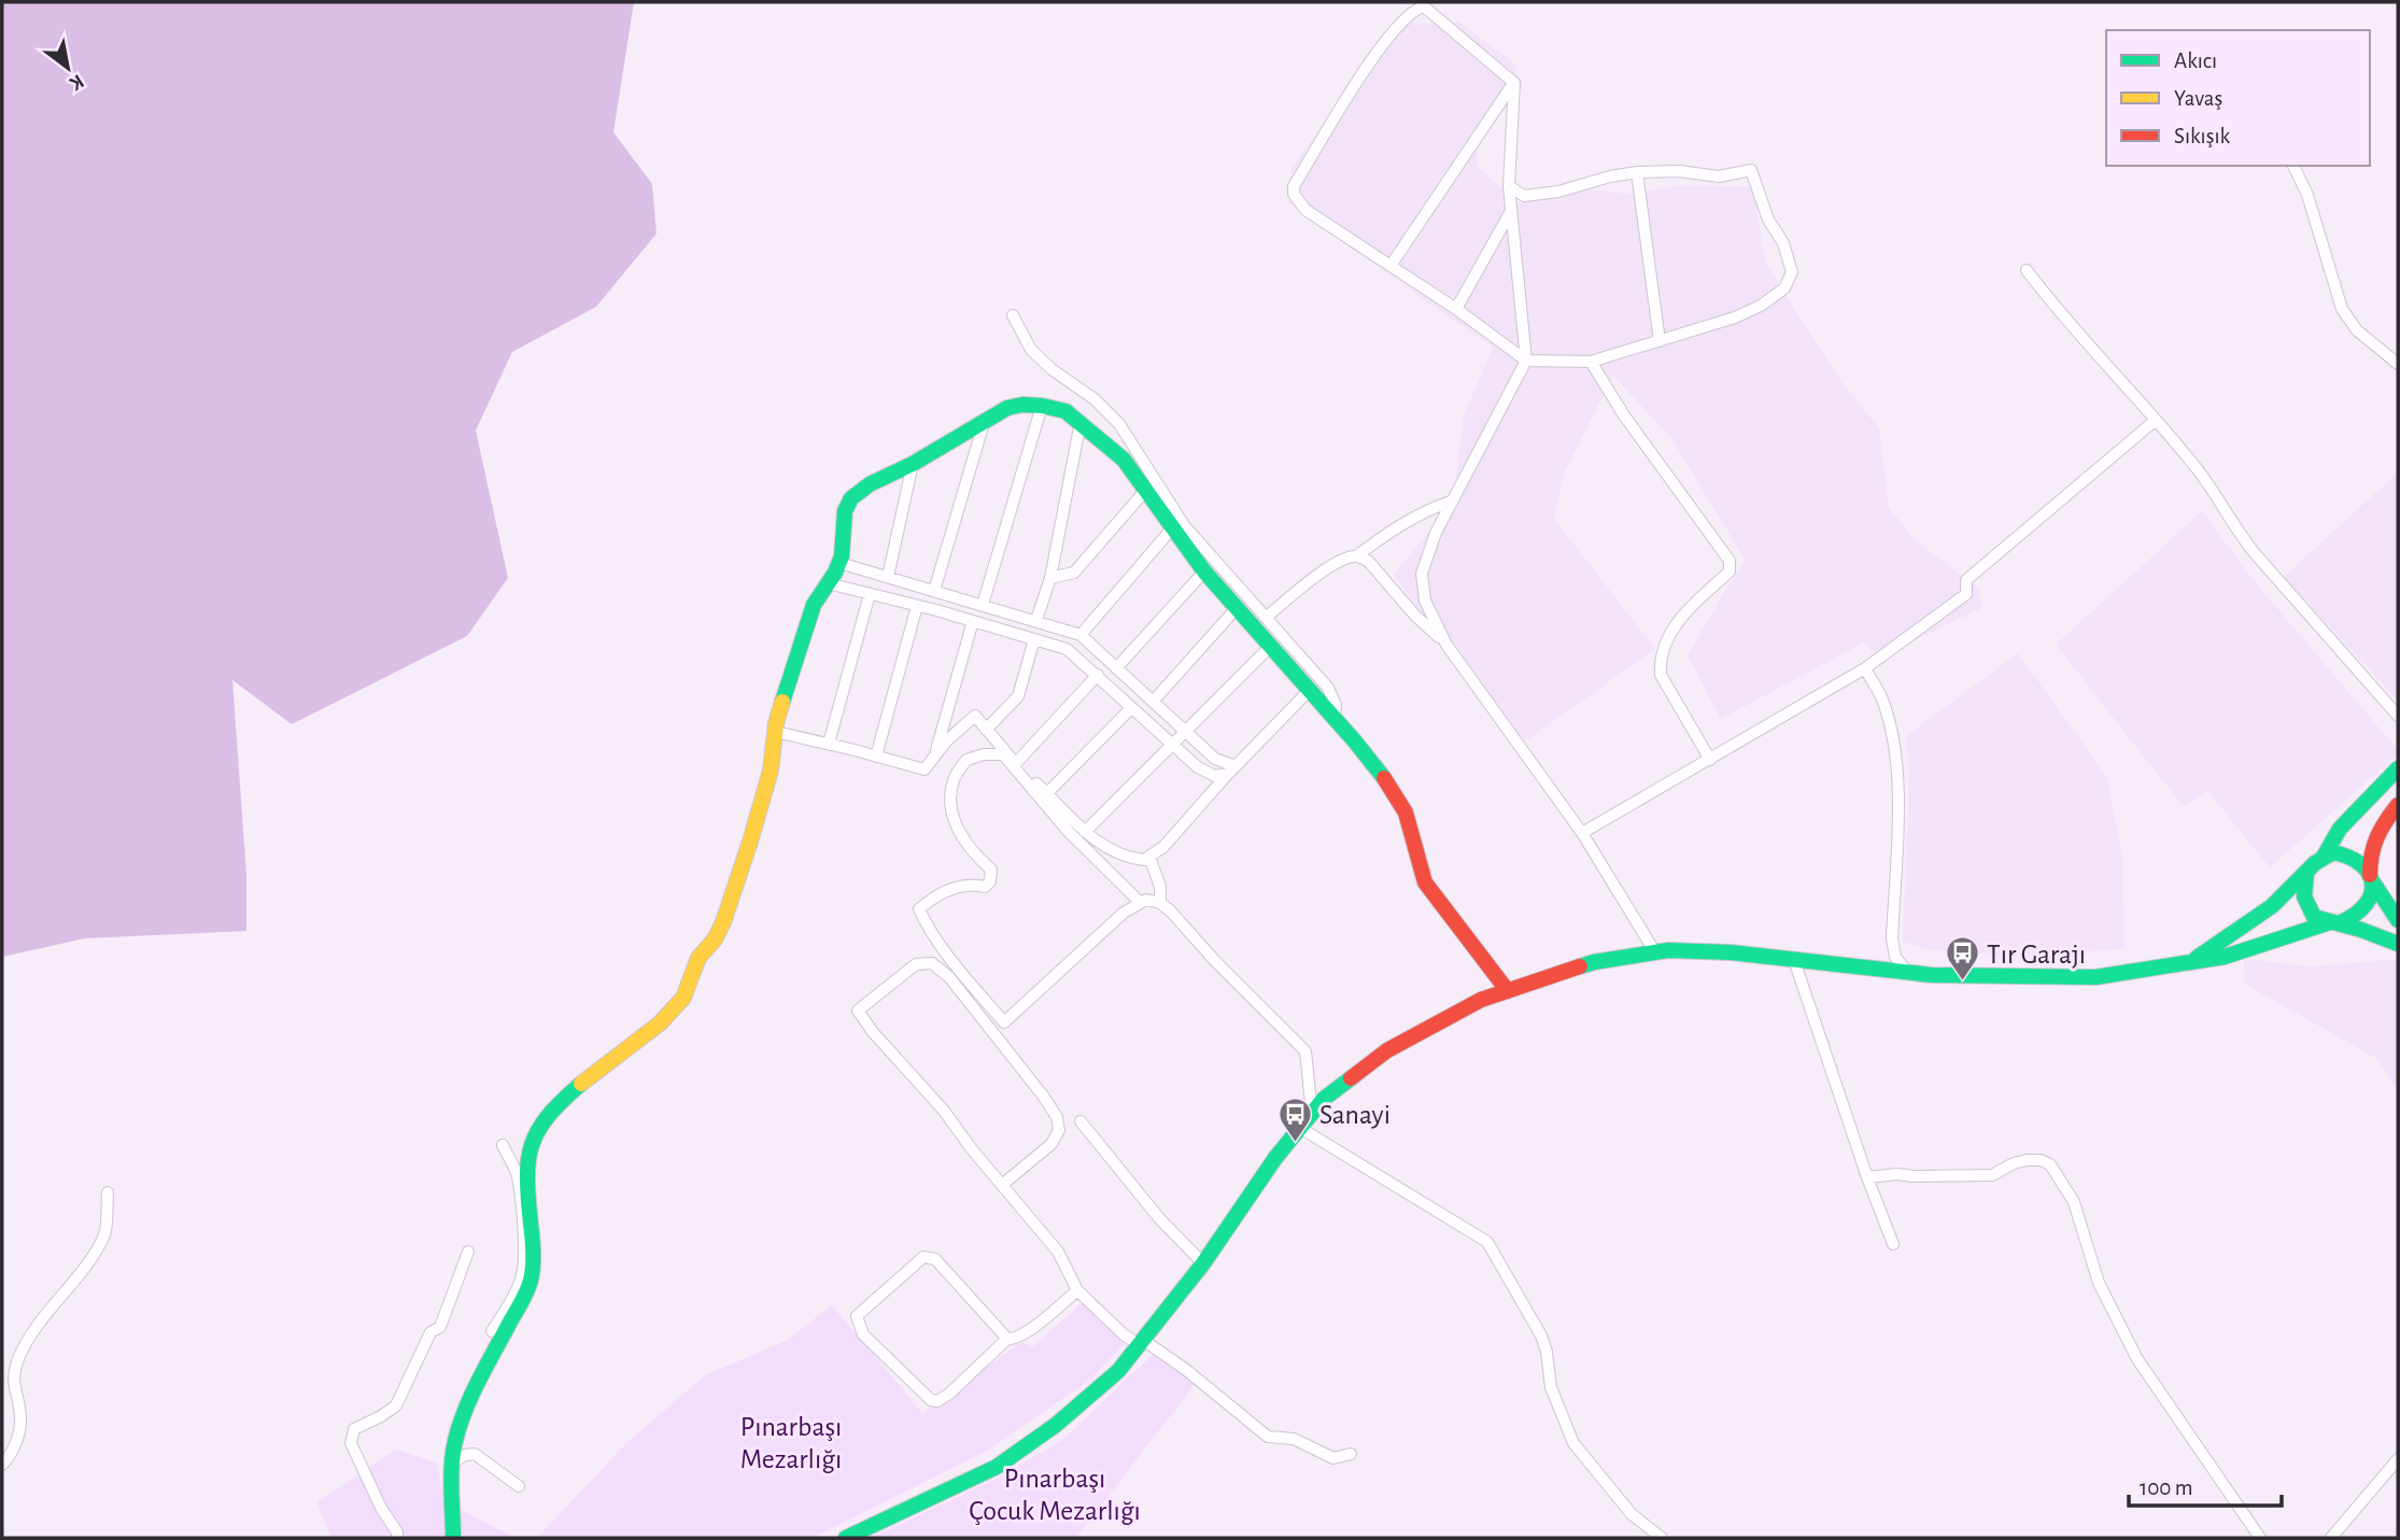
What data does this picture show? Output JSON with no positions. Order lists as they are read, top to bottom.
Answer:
{
  "parks": ["Pınarbaşı Mezarlığı", "Pınarbaşı Çocuk Mezarlığı"],
  "places": {
    "bus stop": ["Tır Garajı", "Sanayi"]
  },
  "legend": ["Akıcı", "Yavaş", "Sıkışık"],
  "scale_bar": "100 m",
  "north": "bottom right"
}
